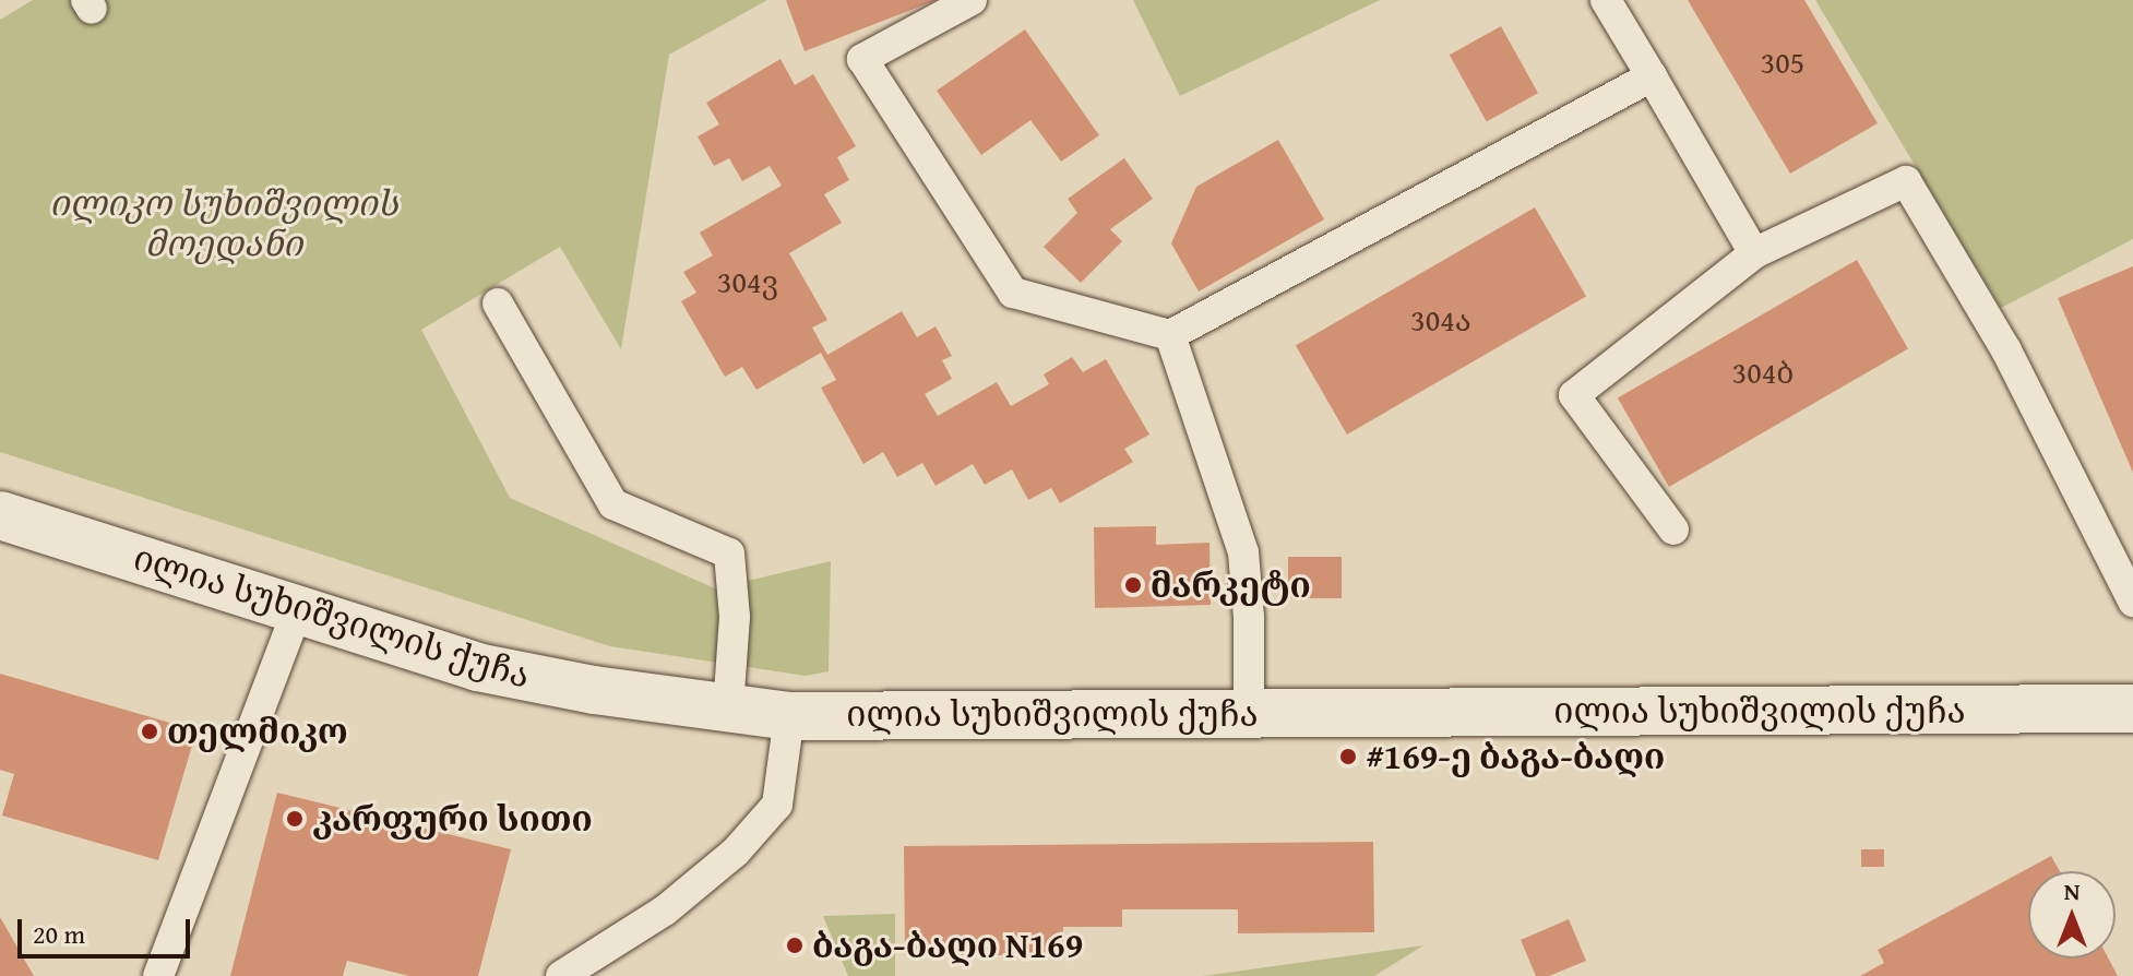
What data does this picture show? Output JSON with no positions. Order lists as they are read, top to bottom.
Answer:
{
  "streets": {
    "street": ["ილია სუხიშვილის ქუჩა"]
  },
  "parks": ["ილიკო სუხიშვილის მოედანი"],
  "places": [
    "მარკეტი",
    "თელმიკო",
    "#169-ე ბაგა-ბაღი",
    "კარფური სითი",
    "ბაგა-ბაღი N169"
  ],
  "house_numbers": [
    "305",
    "304ვ",
    "304ა",
    "304ბ"
  ],
  "scale_bar": "20 m",
  "north": "top"
}
